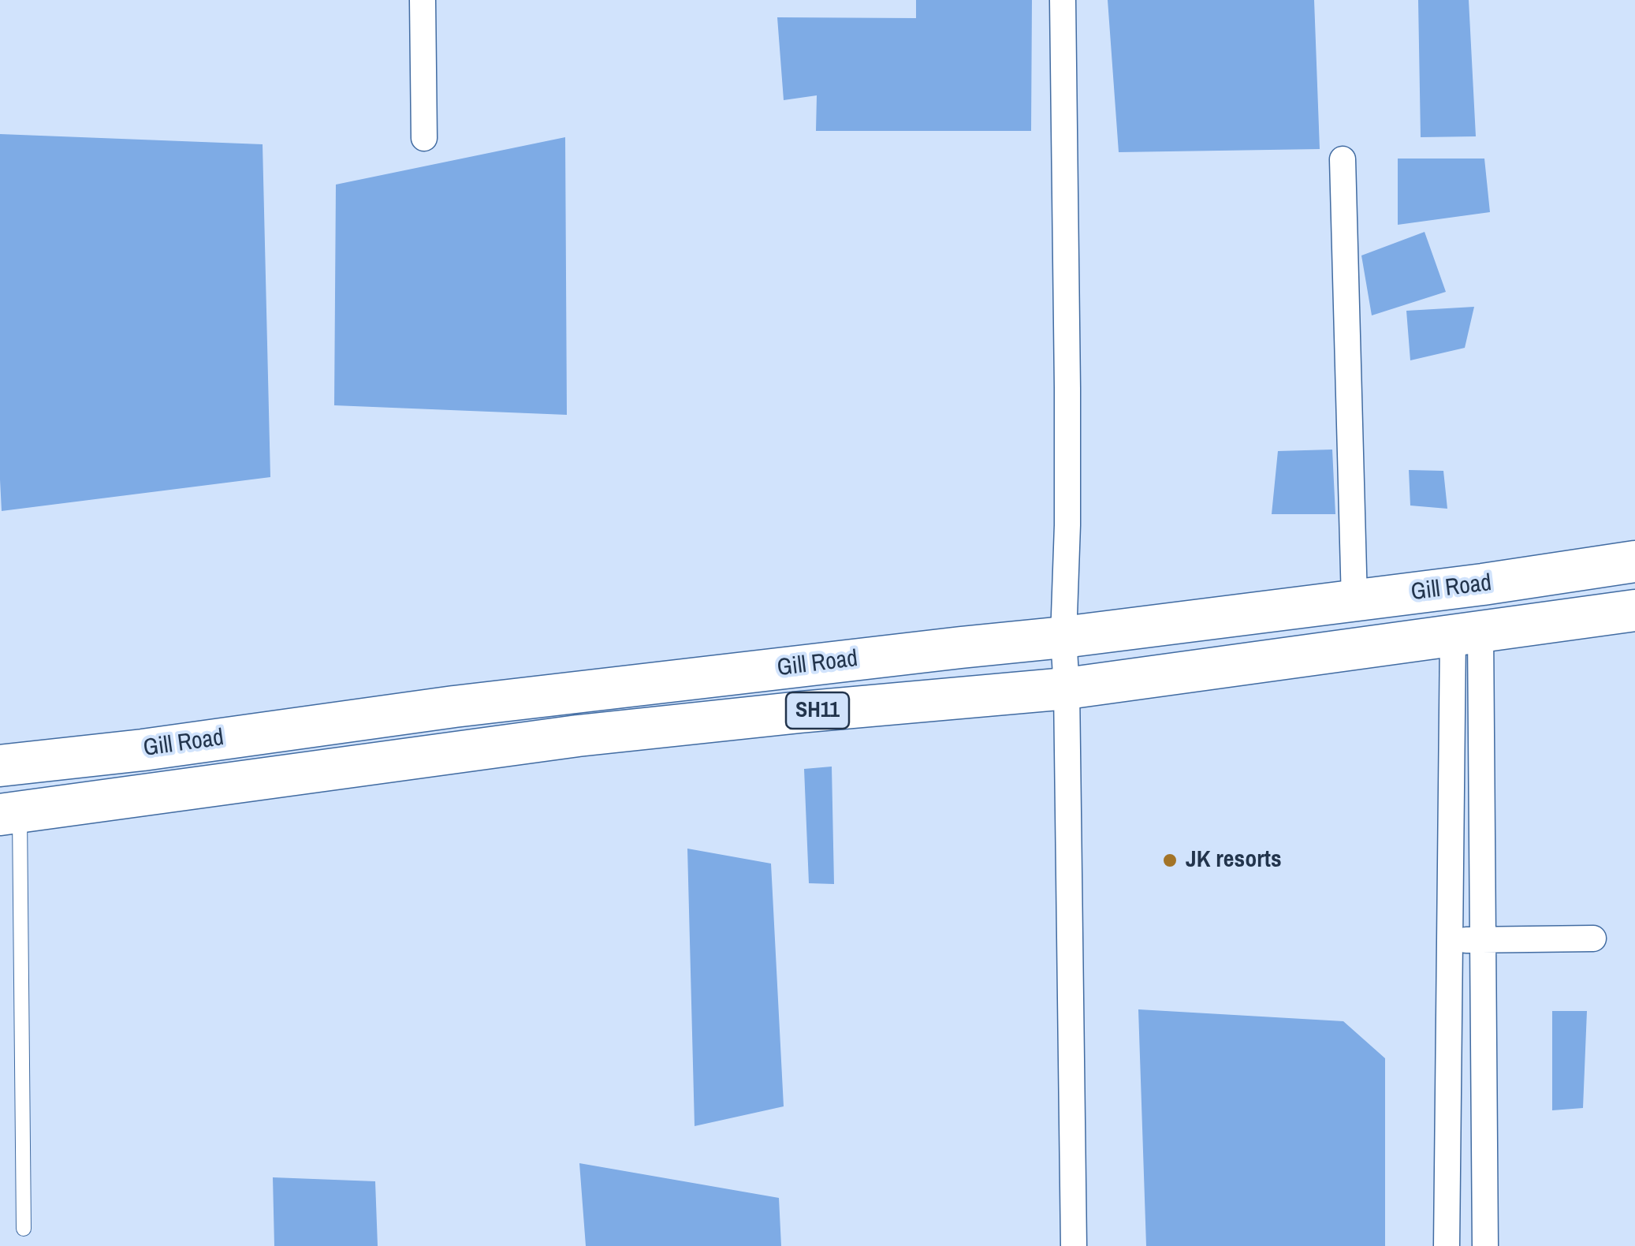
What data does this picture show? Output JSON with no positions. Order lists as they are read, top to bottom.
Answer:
{
  "streets": {
    "main road": ["Gill Road", "SH11"]
  },
  "places": ["JK resorts"]
}
